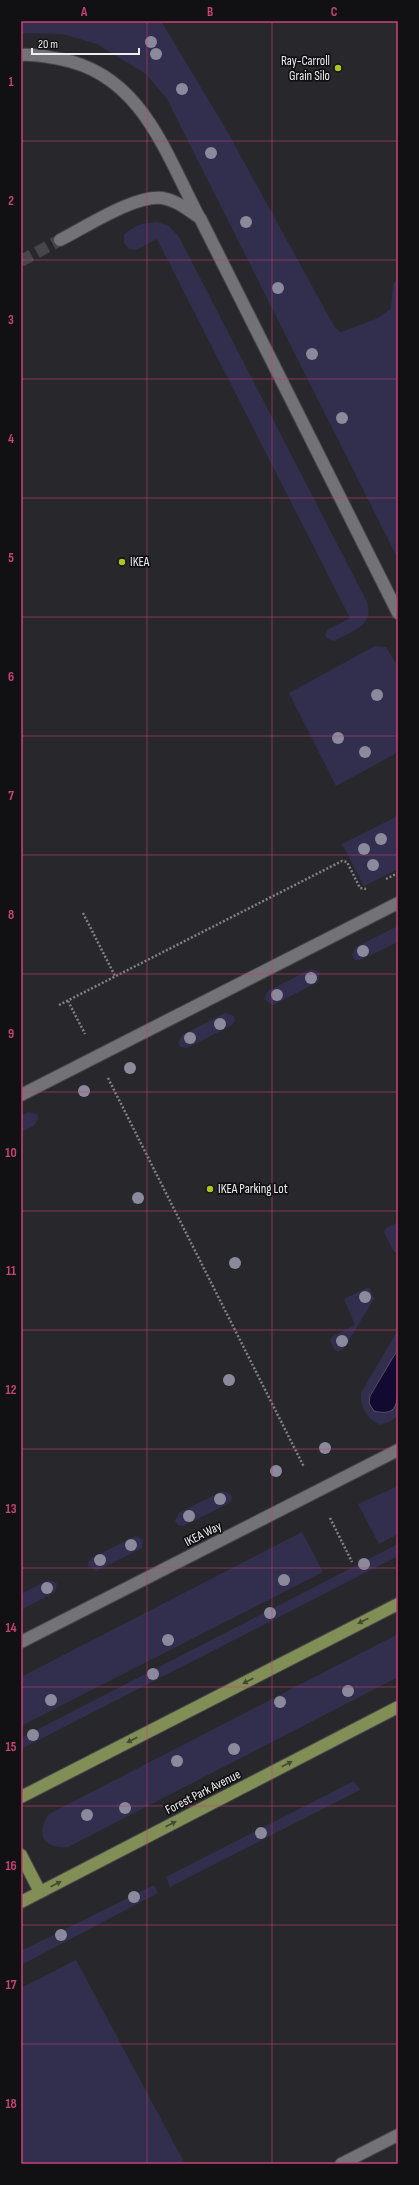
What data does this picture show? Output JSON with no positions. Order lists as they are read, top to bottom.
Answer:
{
  "streets": {
    "main road": ["Forest Park Avenue"],
    "lane": ["IKEA Way"]
  },
  "places": ["Ray-Carroll Grain Silo", "IKEA", "IKEA Parking Lot"],
  "scale_bar": "20 m",
  "grid": {
    "columns": ["A", "B", "C"],
    "rows": [
      "1",
      "2",
      "3",
      "4",
      "5",
      "6",
      "7",
      "8",
      "9",
      "10",
      "11",
      "12",
      "13",
      "14",
      "15",
      "16",
      "17",
      "18"
    ]
  }
}
